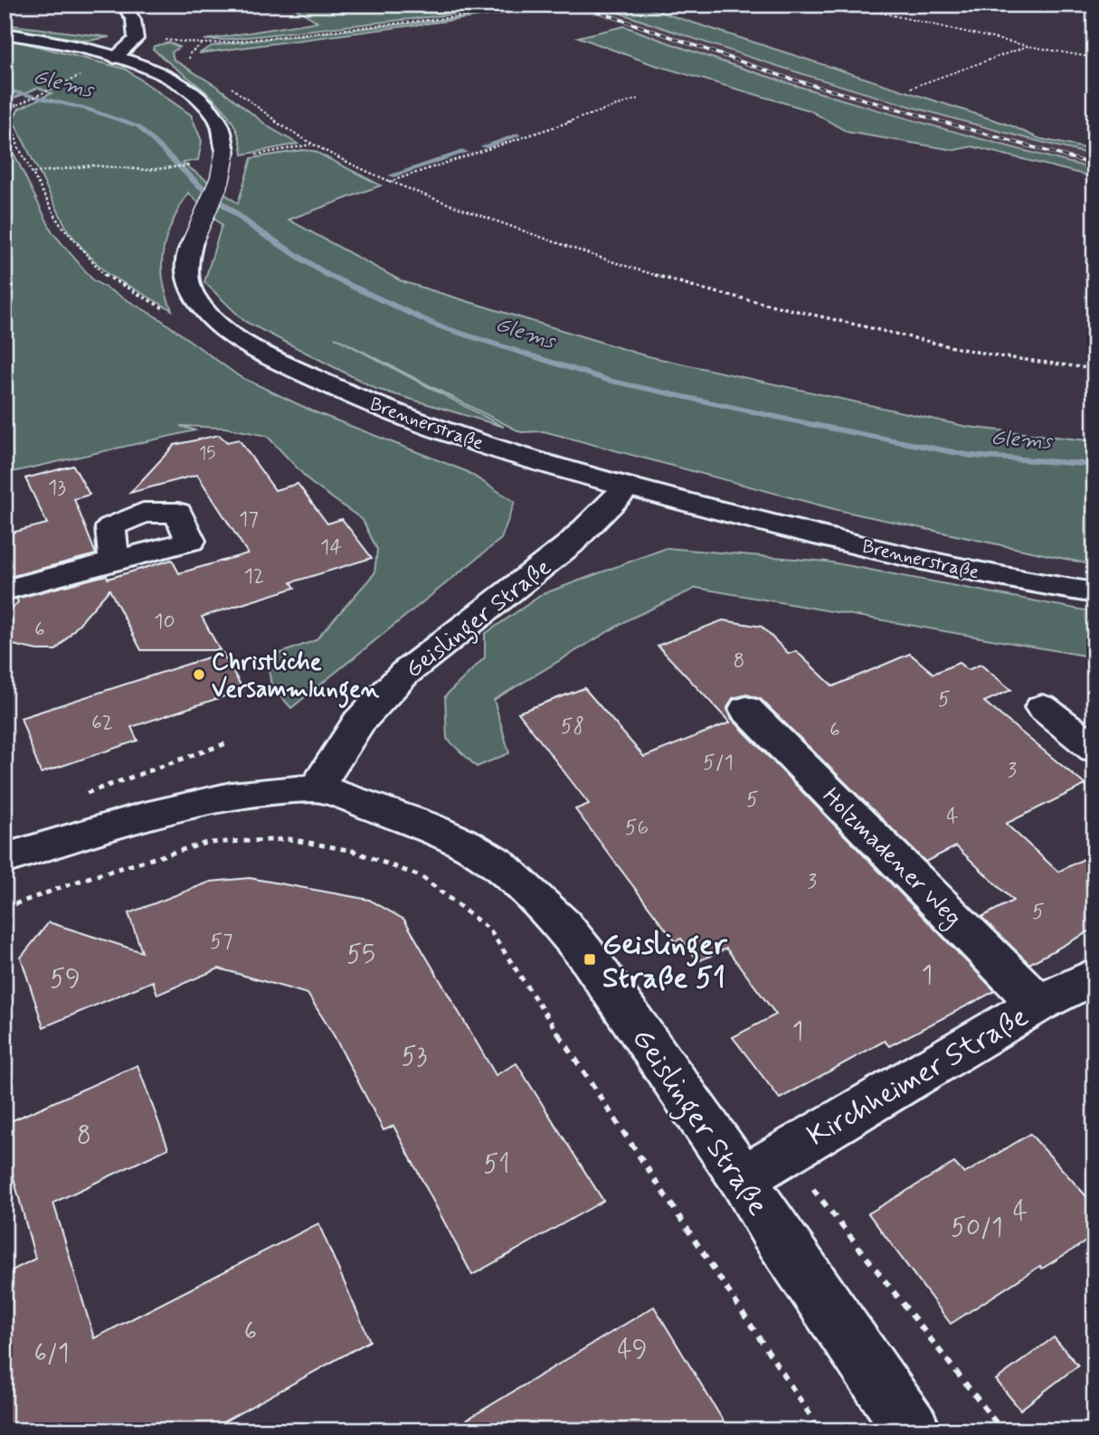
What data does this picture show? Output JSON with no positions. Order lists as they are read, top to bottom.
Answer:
{
  "streets": {
    "main road": [
      "Brennerstraße",
      "Geislinger Straße",
      "Holzmadener Weg",
      "Kirchheimer Straße"
    ]
  },
  "crossings": [
    ["Brennerstraße", "Geislinger Straße"],
    ["Geislinger Straße", "Kirchheimer Straße"],
    ["Holzmadener Weg", "Kirchheimer Straße"]
  ],
  "water": ["Glems"],
  "places": {
    "other": ["Christliche Versammlungen"],
    "transit": ["Geislinger Straße 51"]
  },
  "house_numbers": [
    "15",
    "13",
    "17",
    "14",
    "12",
    "10",
    "6",
    "8",
    "5",
    "62",
    "58",
    "6",
    "5/1",
    "3",
    "5",
    "4",
    "56",
    "3",
    "5",
    "57",
    "55",
    "1",
    "59",
    "1",
    "53",
    "8",
    "51",
    "4",
    "50/1",
    "6",
    "49",
    "6/1"
  ]
}
